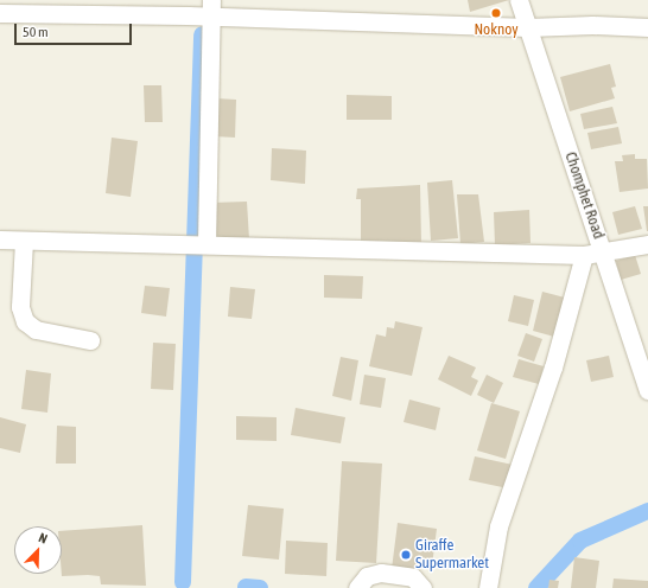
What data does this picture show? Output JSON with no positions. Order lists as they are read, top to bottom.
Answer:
{
  "streets": {
    "street": ["Chomphet Road"]
  },
  "places": ["Noknoy", "Giraffe Supermarket"],
  "scale_bar": "50 m",
  "north": "top right"
}
